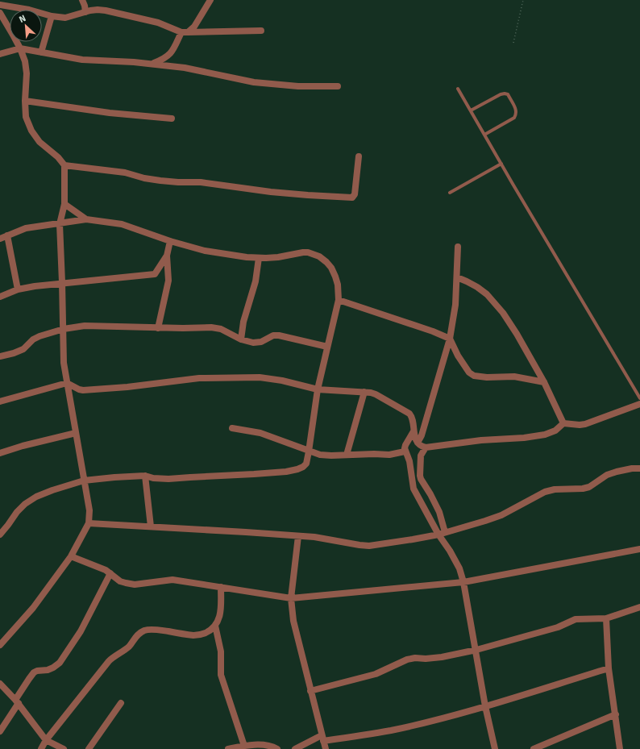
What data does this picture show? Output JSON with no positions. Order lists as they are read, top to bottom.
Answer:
{
  "north": "top left"
}
